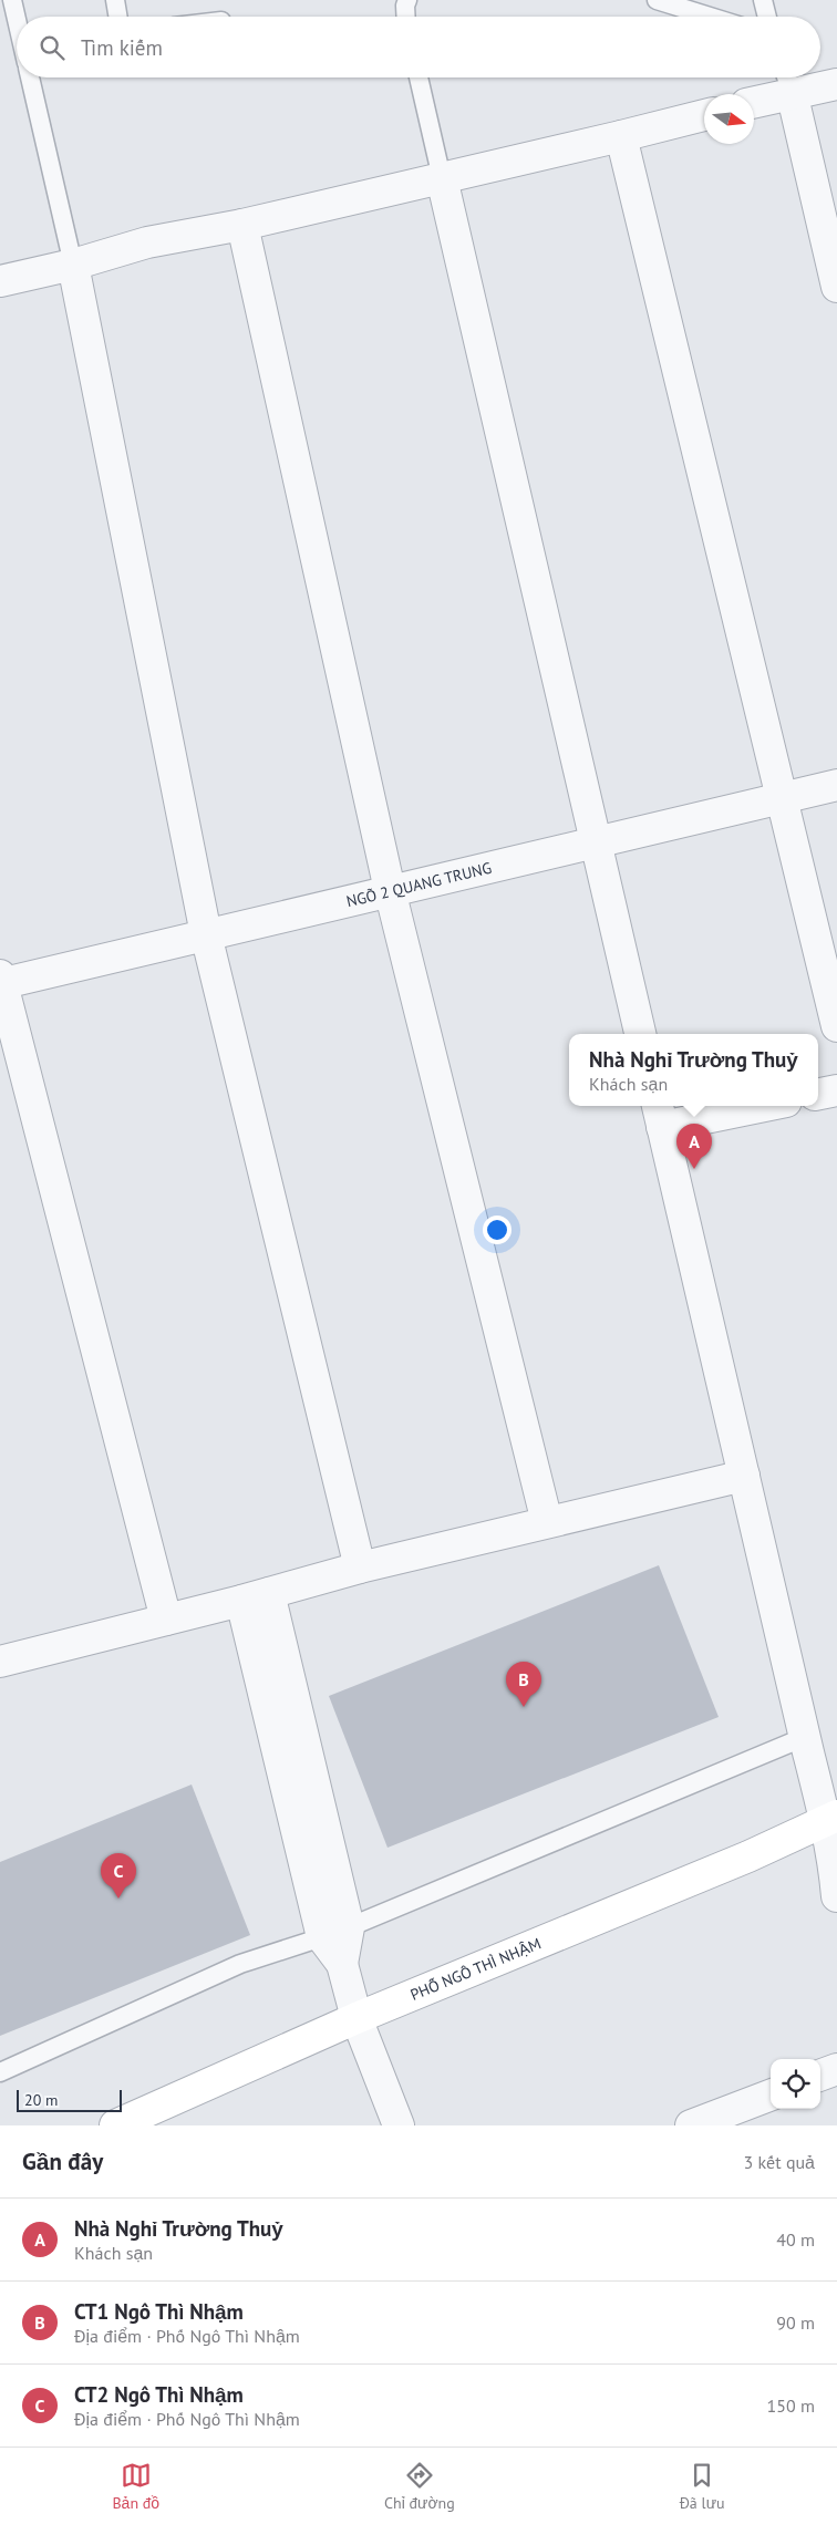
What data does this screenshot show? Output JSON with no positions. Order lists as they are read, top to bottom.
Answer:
{
  "streets": {
    "main road": ["PHỐ NGÔ THÌ NHẬM"],
    "street": ["NGÕ 2 QUANG TRUNG"]
  },
  "scale_bar": "20 m",
  "north": "right",
  "page": {
    "search": "Tìm kiếm",
    "popup": ["Nhà Nghỉ Trường Thuỷ", "Khách sạn"],
    "pins": ["A", "B", "C"],
    "scale": "20 m",
    "heading": ["Gần đây", "3 kết quả"],
    "list": [
      {
        "mark": "A",
        "name": "Nhà Nghỉ Trường Thuỷ",
        "note": "Khách sạn",
        "value": "40 m"
      },
      {
        "mark": "B",
        "name": "CT1 Ngô Thì Nhậm",
        "note": "Địa điểm · Phố Ngô Thì Nhậm",
        "value": "90 m"
      },
      {
        "mark": "C",
        "name": "CT2 Ngô Thì Nhậm",
        "note": "Địa điểm · Phố Ngô Thì Nhậm",
        "value": "150 m"
      }
    ],
    "nav": ["Bản đồ", "Chỉ đường", "Đã lưu"]
  }
}
